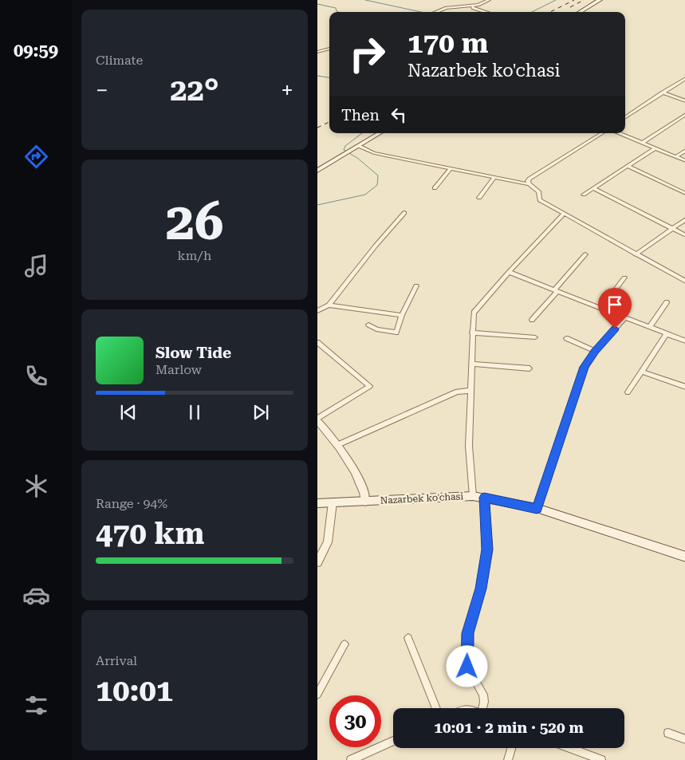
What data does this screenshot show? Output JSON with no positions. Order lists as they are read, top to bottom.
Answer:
{
  "streets": {
    "main road": ["Nazarbek ko'chasi"]
  },
  "page": {
    "tabs": "09:59",
    "tile": [
      "Climate",
      ["26", "km/h"],
      ["Range · 94%", "470 km"],
      ["Arrival", "10:01"]
    ],
    "turn": ["170 m", "Nazarbek ko'chasi"],
    "heat": ["−", "22°", "+"],
    "then": "Then",
    "song": ["Slow Tide", "Marlow"],
    "limit": "30",
    "trip": "10:01 · 2 min · 520 m"
  }
}
